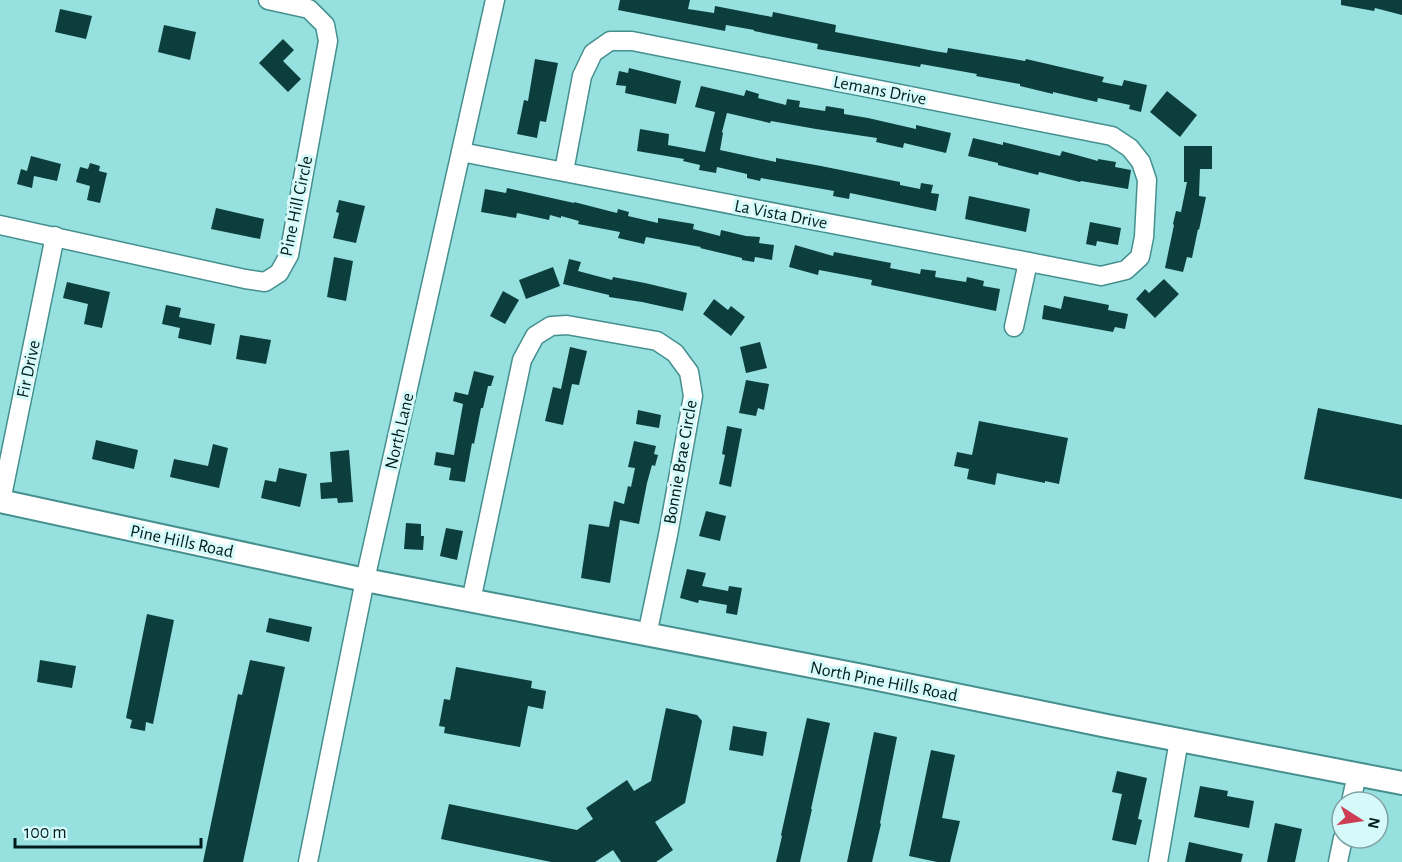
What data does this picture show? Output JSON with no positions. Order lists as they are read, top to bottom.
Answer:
{
  "streets": {
    "main road": ["Pine Hills Road", "North Pine Hills Road"],
    "street": [
      "Lemans Drive",
      "Pine Hill Circle",
      "La Vista Drive",
      "Fir Drive",
      "North Lane",
      "Bonnie Brae Circle"
    ]
  },
  "crossings": [
    ["Lemans Drive", "La Vista Drive"],
    ["Pine Hill Circle", "Fir Drive"],
    ["La Vista Drive", "North Lane"],
    ["Fir Drive", "Pine Hills Road"],
    ["North Lane", "Pine Hills Road"],
    ["North Lane", "North Pine Hills Road"],
    ["Bonnie Brae Circle", "North Pine Hills Road"],
    ["Pine Hills Road", "North Pine Hills Road"]
  ],
  "scale_bar": "100 m",
  "north": "right"
}
